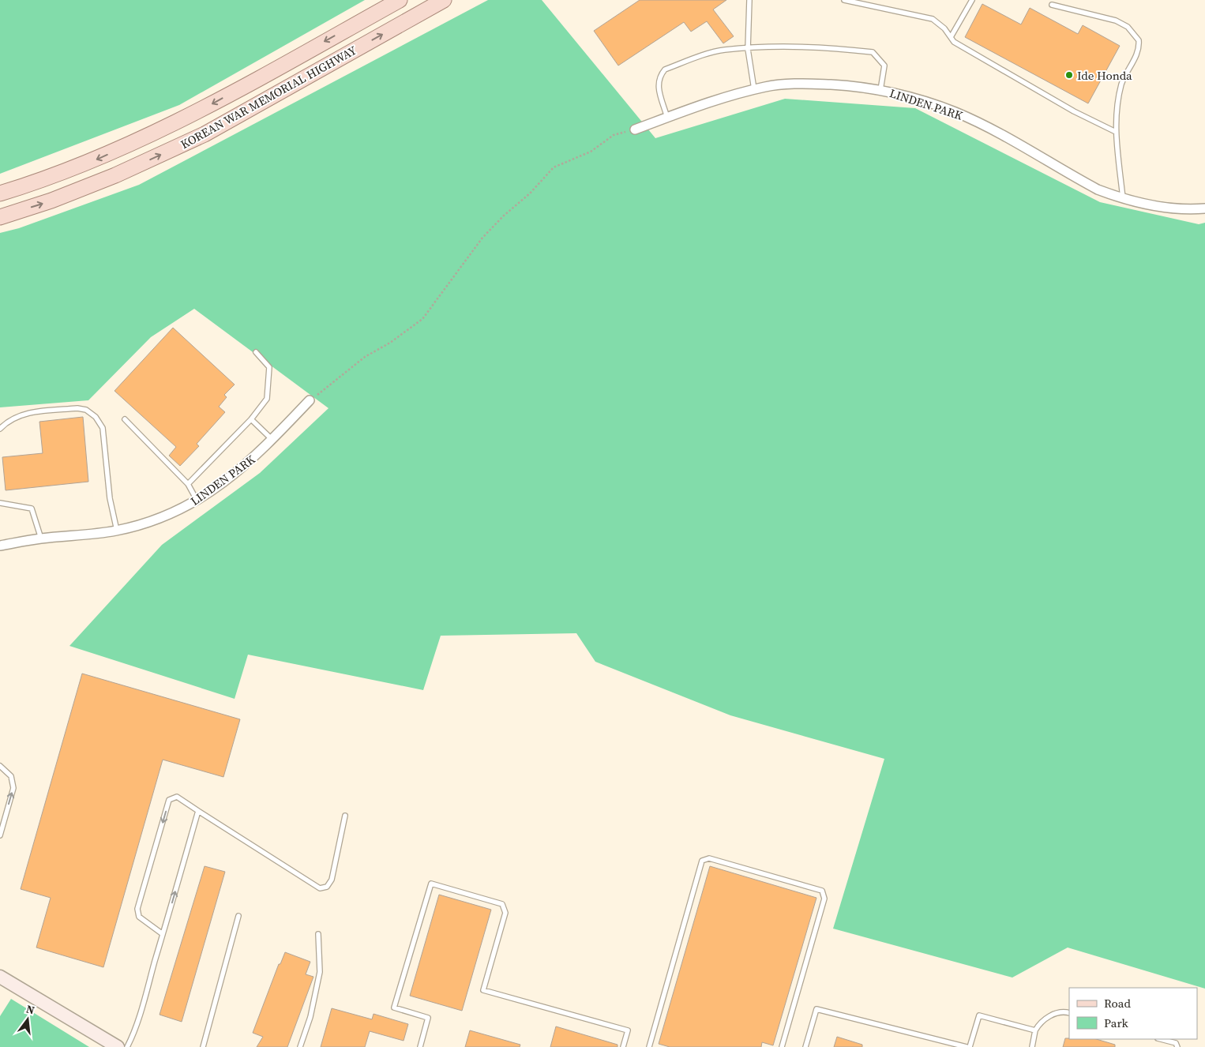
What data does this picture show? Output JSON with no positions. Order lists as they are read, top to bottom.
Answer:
{
  "streets": {
    "main road": ["KOREAN WAR MEMORIAL HIGHWAY"],
    "street": ["LINDEN PARK"]
  },
  "places": ["Ide Honda"],
  "legend": ["Road", "Park"],
  "north": "top"
}
